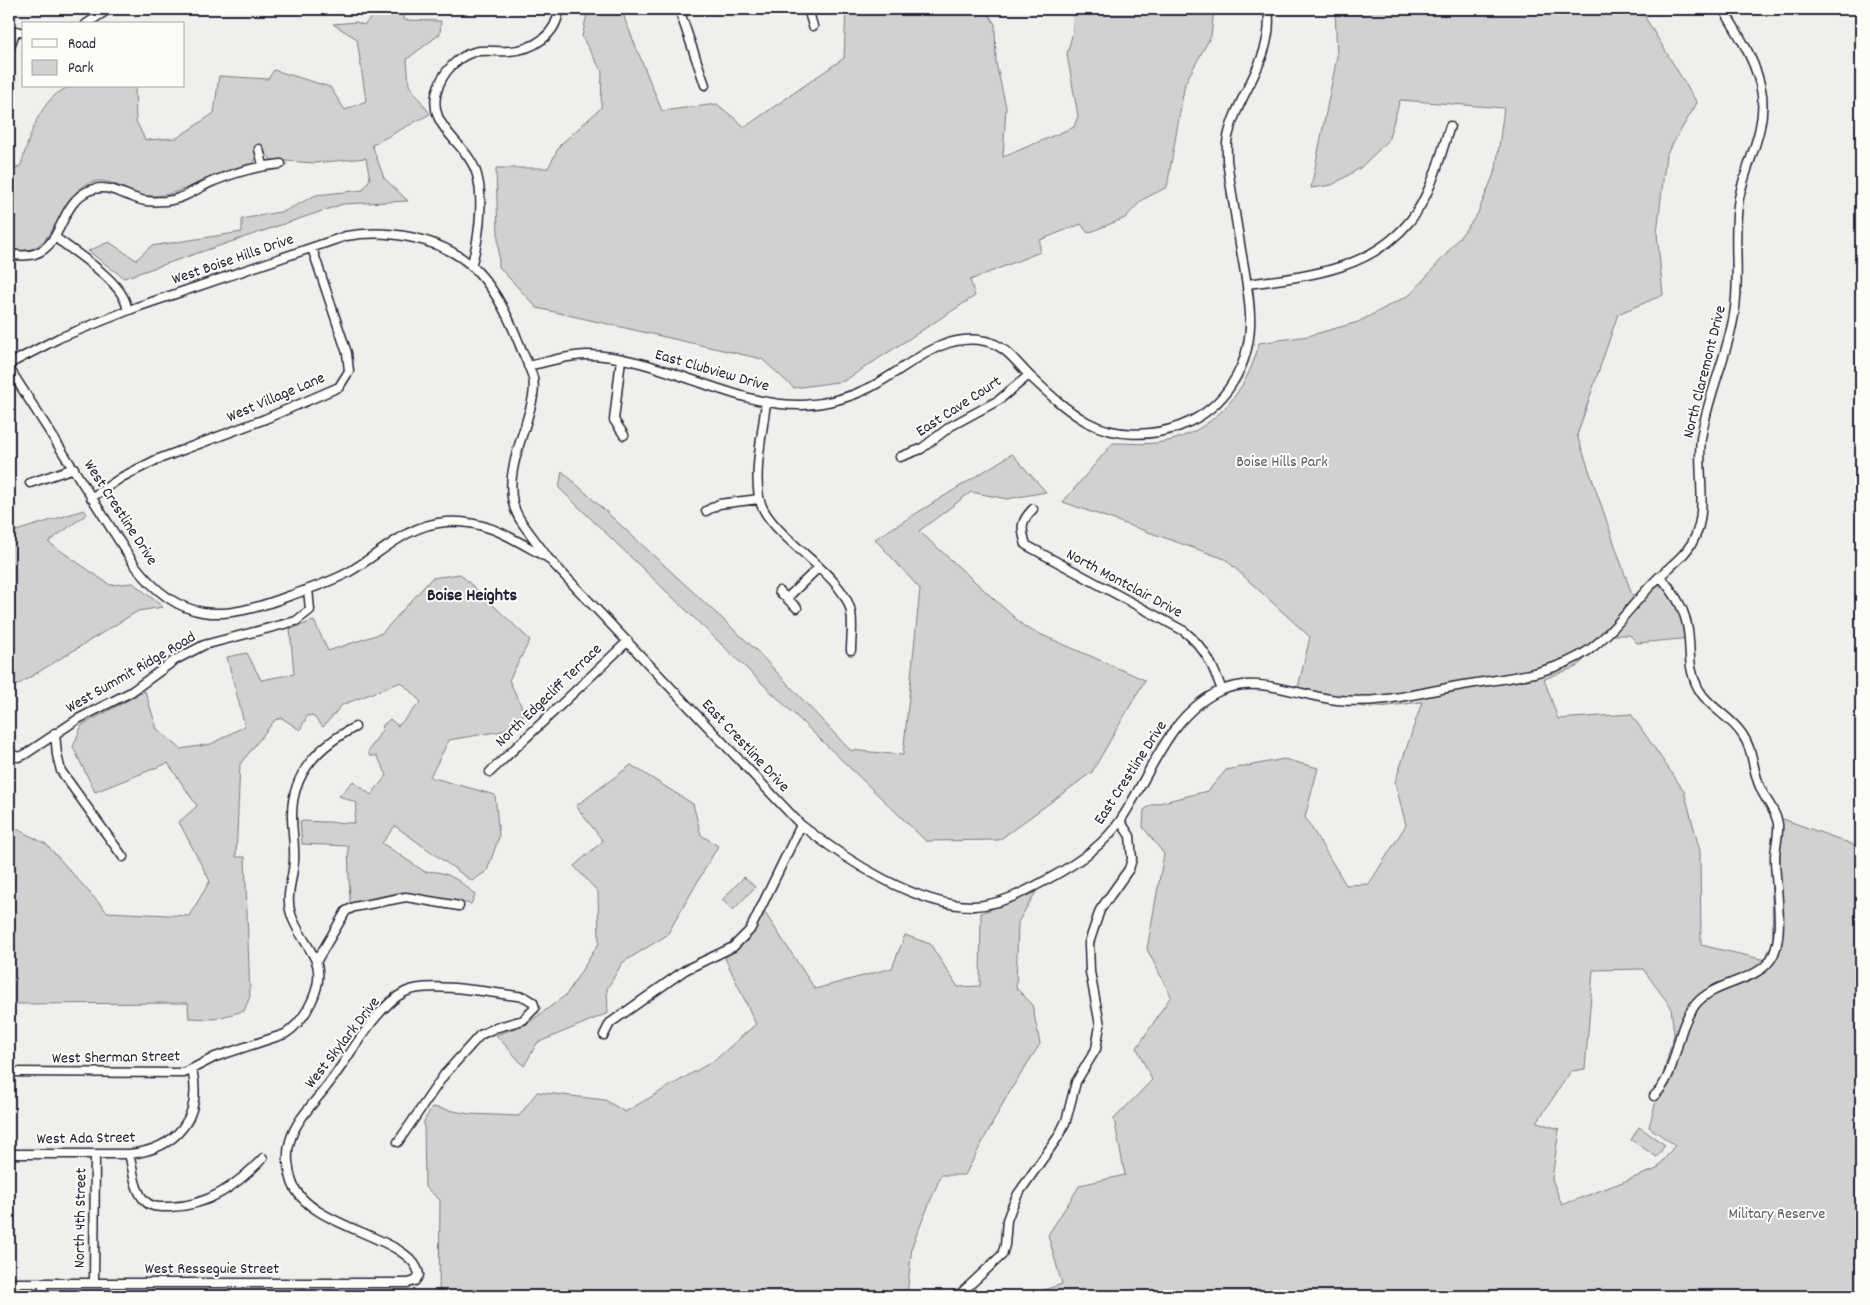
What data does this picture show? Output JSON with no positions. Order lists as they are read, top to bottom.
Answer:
{
  "streets": {
    "street": [
      "West Boise Hills Drive",
      "East Clubview Drive",
      "North Claremont Drive",
      "West Village Lane",
      "East Cave Court",
      "West Crestline Drive",
      "North Montclair Drive",
      "West Summit Ridge Road",
      "North Edgecliff Terrace",
      "East Crestline Drive",
      "West Skylark Drive",
      "West Sherman Street",
      "West Ada Street",
      "North 4th Street",
      "West Resseguie Street"
    ]
  },
  "crossings": [
    ["West Boise Hills Drive", "East Clubview Drive"],
    ["West Boise Hills Drive", "West Village Lane"],
    ["West Boise Hills Drive", "West Crestline Drive"],
    ["West Boise Hills Drive", "East Crestline Drive"],
    ["East Clubview Drive", "East Cave Court"],
    ["North Claremont Drive", "East Crestline Drive"],
    ["West Village Lane", "West Crestline Drive"],
    ["West Crestline Drive", "West Summit Ridge Road"],
    ["West Crestline Drive", "East Crestline Drive"],
    ["North Montclair Drive", "East Crestline Drive"],
    ["North Edgecliff Terrace", "East Crestline Drive"],
    ["West Skylark Drive", "West Resseguie Street"],
    ["West Sherman Street", "West Ada Street"],
    ["West Ada Street", "North 4th Street"],
    ["North 4th Street", "West Resseguie Street"]
  ],
  "districts": ["Boise Heights"],
  "parks": ["Boise Hills Park", "Military Reserve"],
  "legend": ["Road", "Park"]
}
